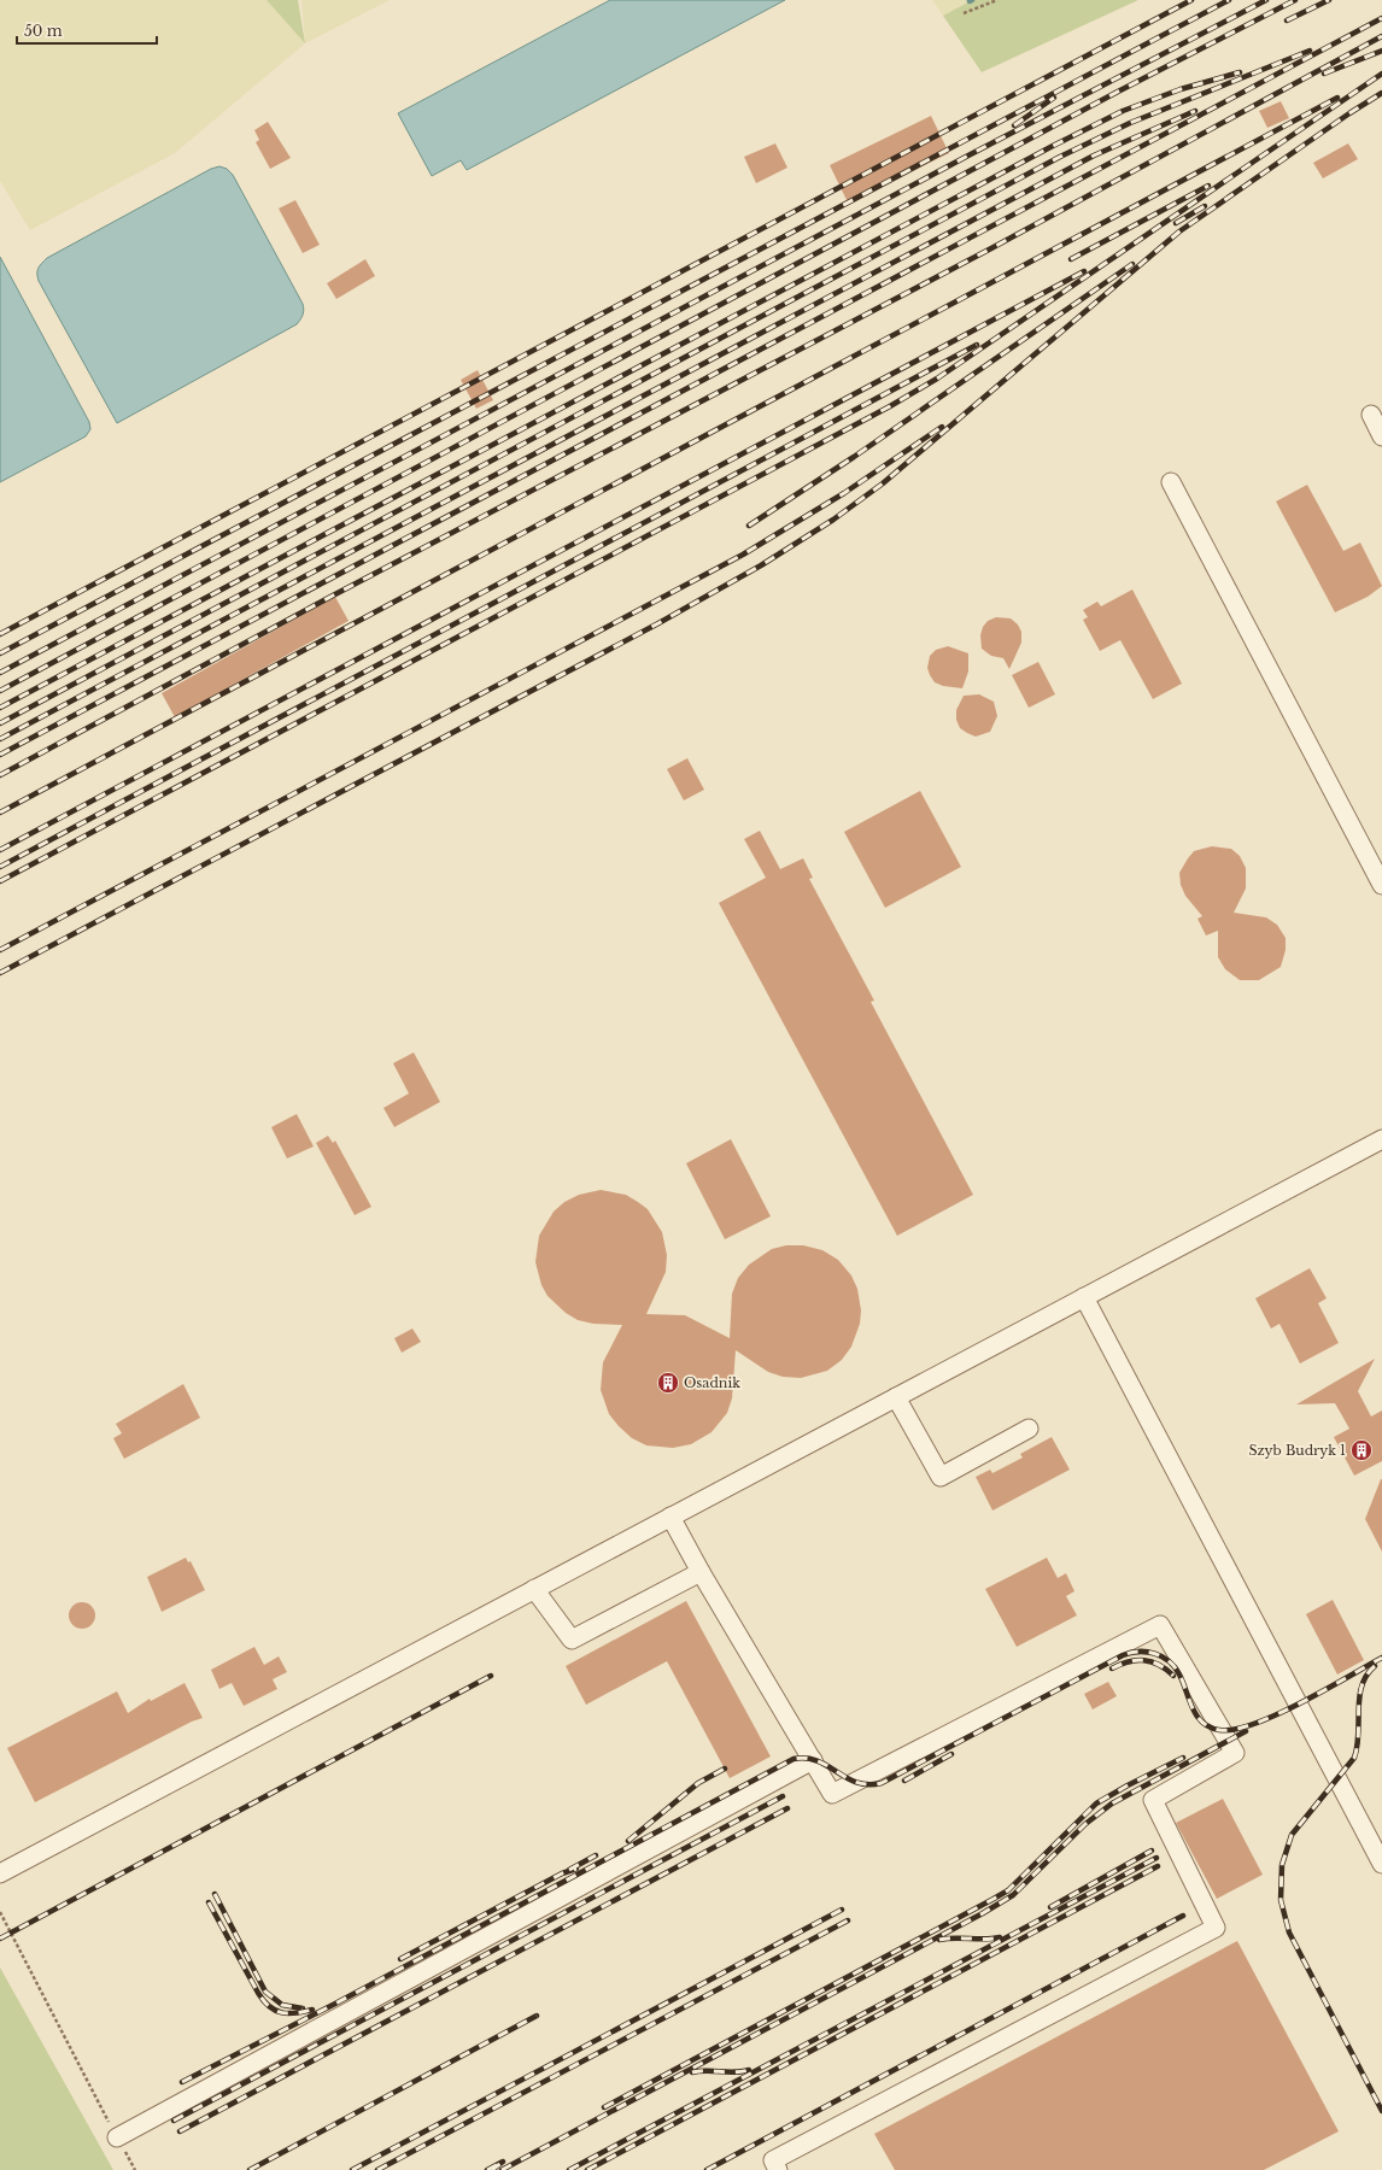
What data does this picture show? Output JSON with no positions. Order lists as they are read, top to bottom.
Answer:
{
  "places": {
    "building": ["Osadnik", "Szyb Budryk 1"]
  },
  "scale_bar": "50 m"
}
